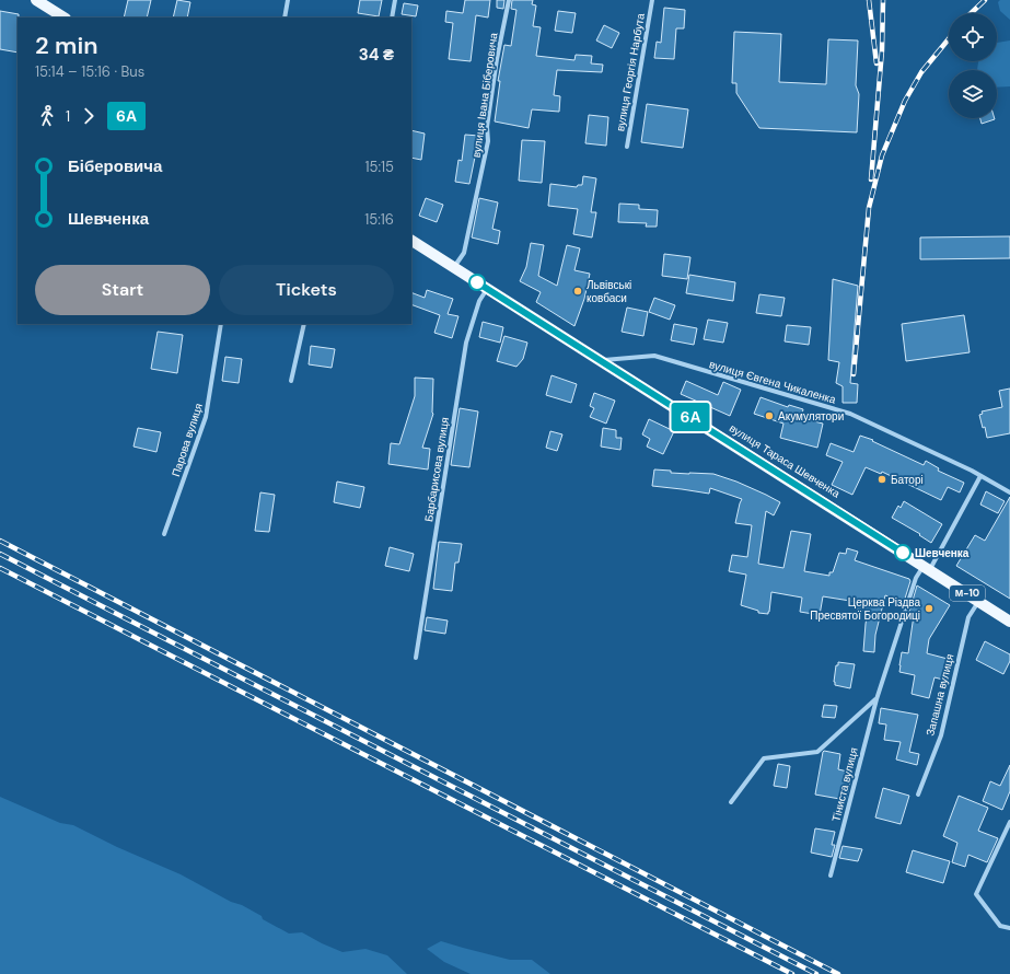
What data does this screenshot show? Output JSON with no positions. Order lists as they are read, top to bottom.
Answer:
{
  "streets": {
    "main road": ["вулиця Тараса Шевченка", "М-10"],
    "street": [
      "вулиця Георгія Нарбута",
      "вулиця Івана Біберовича",
      "вулиця Євгена Чикаленка",
      "Парова вулиця",
      "Барбарисова вулиця",
      "Запашна вулиця",
      "Тіниста вулиця"
    ]
  },
  "crossings": [
    ["вулиця Івана Біберовича", "вулиця Тараса Шевченка"],
    ["вулиця Євгена Чикаленка", "вулиця Тараса Шевченка"],
    ["вулиця Тараса Шевченка", "Барбарисова вулиця"],
    ["вулиця Тараса Шевченка", "Запашна вулиця"],
    ["вулиця Тараса Шевченка", "Тіниста вулиця"]
  ],
  "places": [
    "Львівські ковбаси",
    "Акумулятори",
    "Баторі",
    "Шевченка",
    "Церква Різдва Пресвятої Богородиці"
  ],
  "lines": ["bus line 6А"],
  "page": {
    "on_map": "6А",
    "heading": ["2 min", "15:14 – 15:16 · Bus", "34 ₴"],
    "legs": ["1", "6А"],
    "list": [
      {
        "name": "Біберовича",
        "value": "15:15"
      },
      {
        "name": "Шевченка",
        "value": "15:16"
      }
    ],
    "buttons": ["Start", "Tickets"]
  }
}
